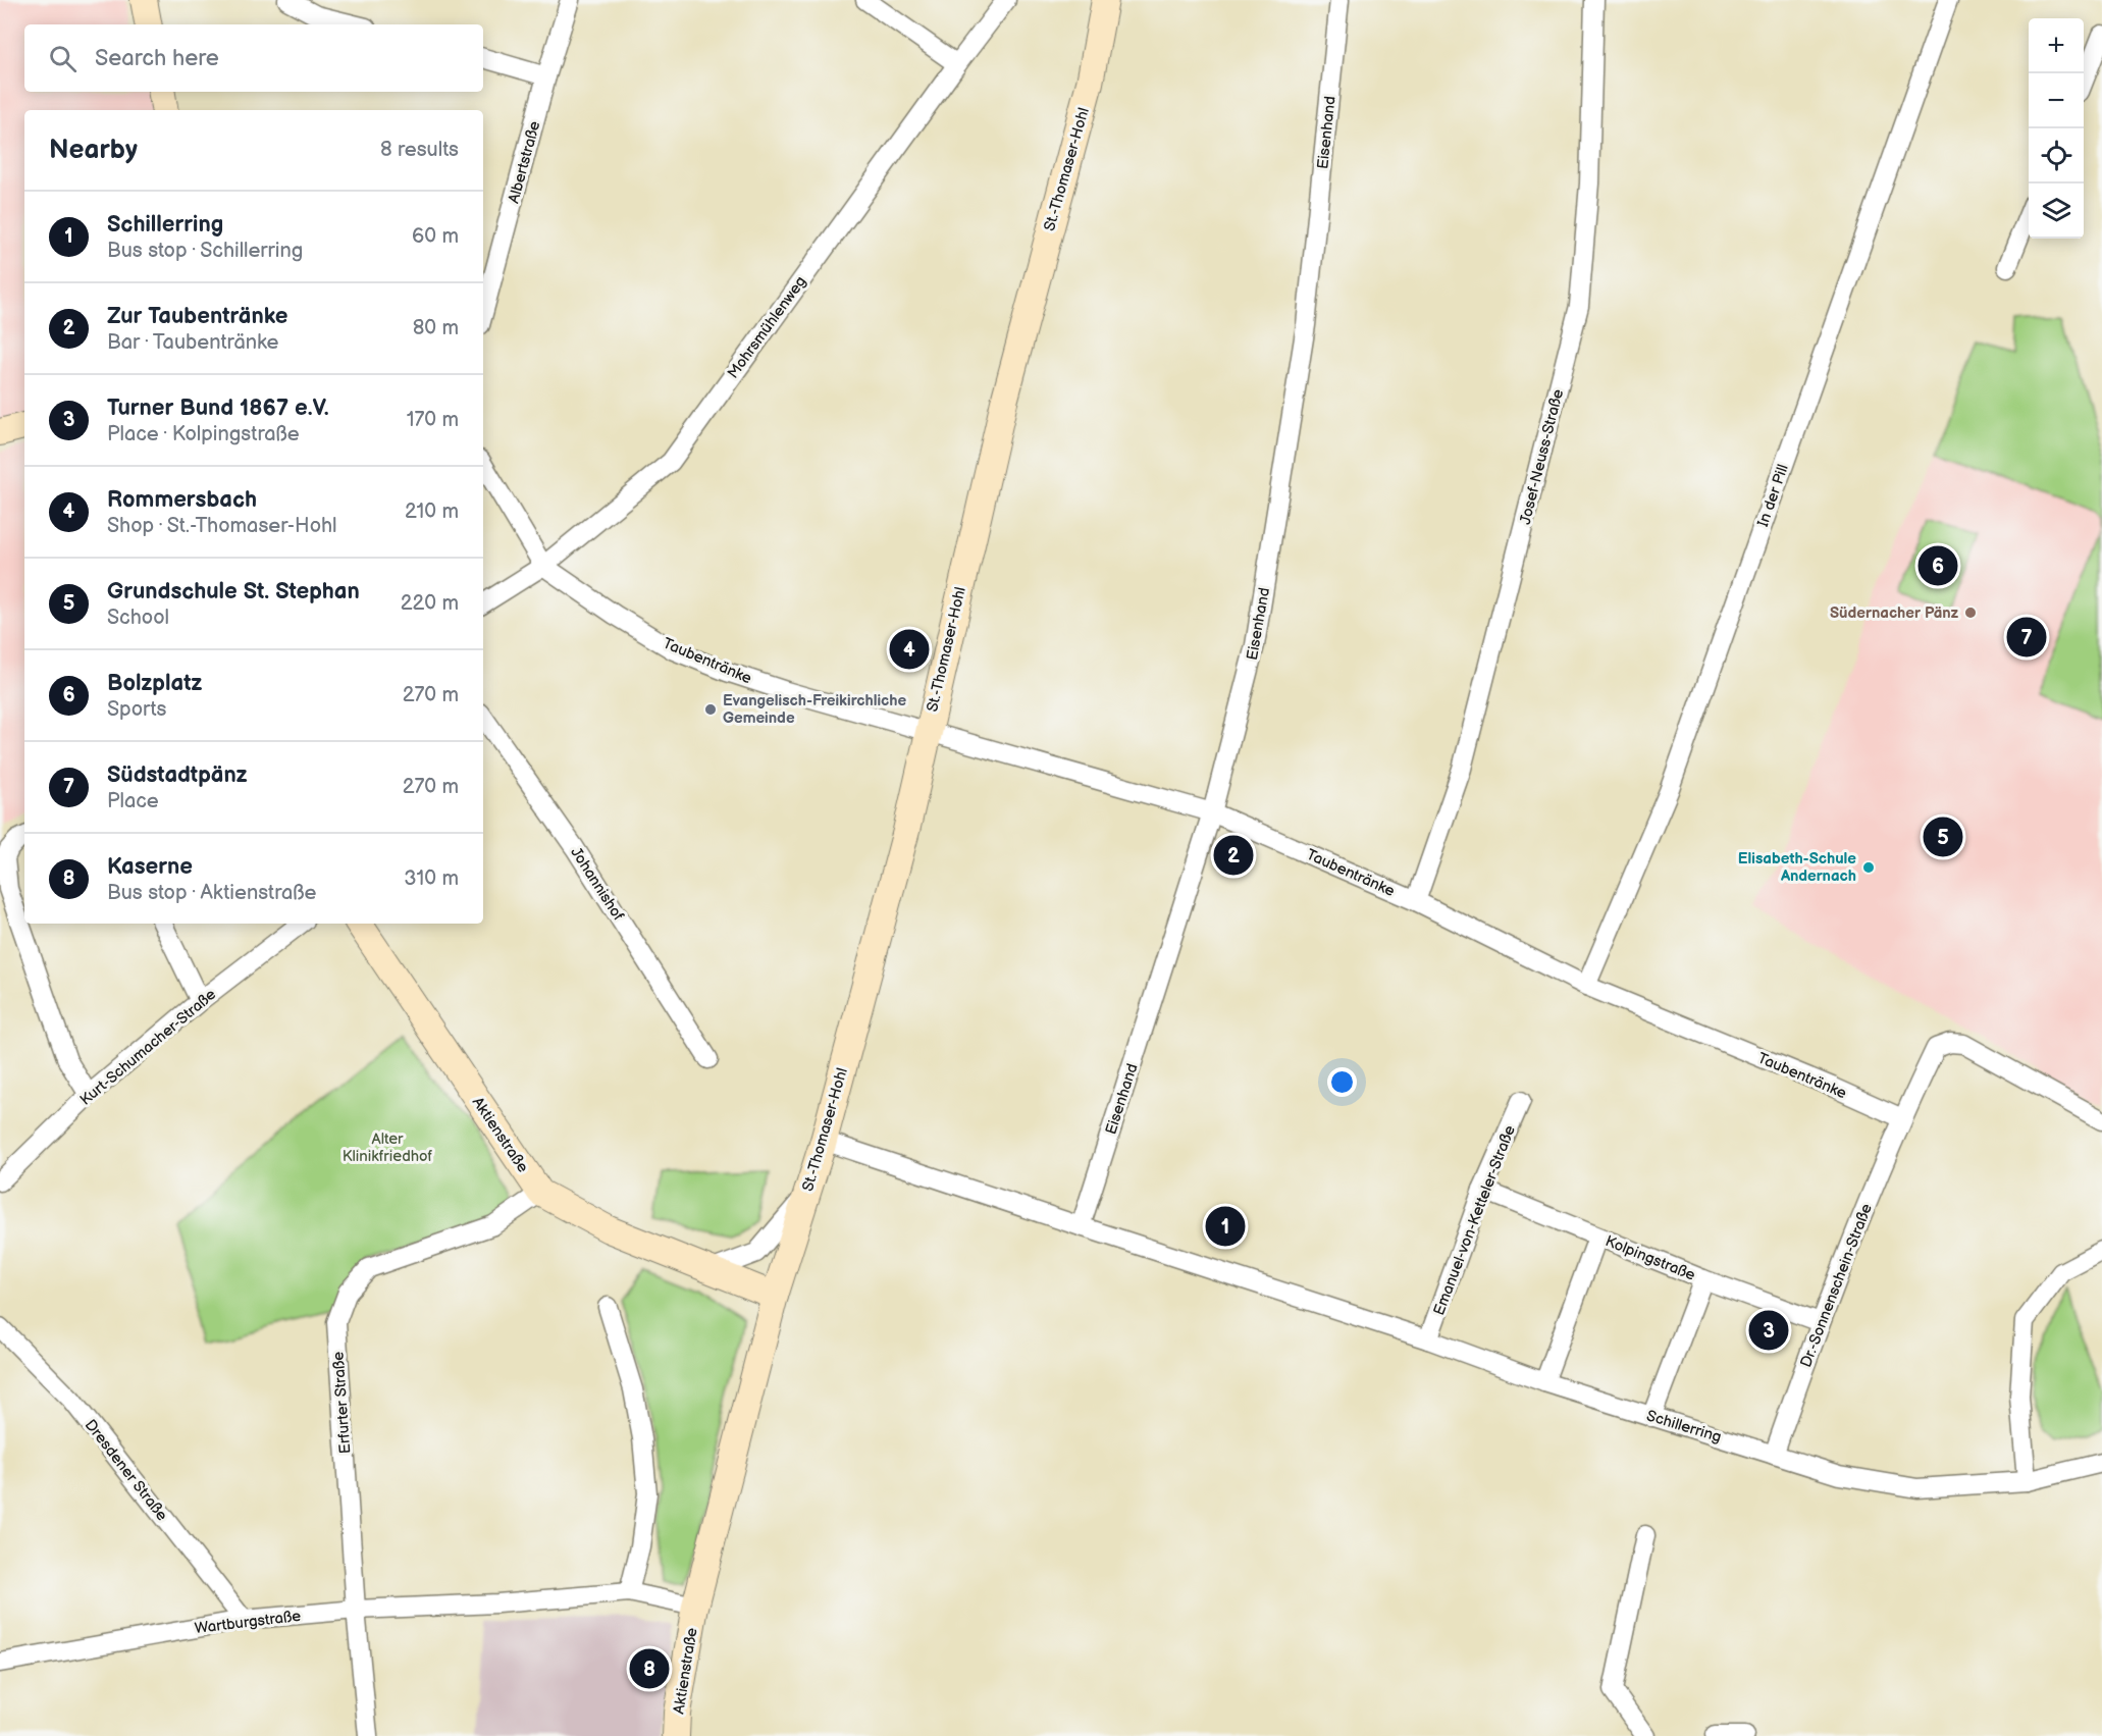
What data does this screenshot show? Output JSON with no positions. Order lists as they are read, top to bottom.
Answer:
{
  "streets": {
    "street": [
      "Eisenhand",
      "Albertstraße",
      "St.-Thomaser-Hohl",
      "Mohrsmühlenweg",
      "Josef-Neuss-Straße",
      "In der Pill",
      "Taubentränke",
      "Johannishof",
      "Kurt-Schumacher-Straße",
      "Aktienstraße",
      "Emanuel-von-Ketteler-Straße",
      "Kolpingstraße",
      "Dr.-Sonnenschein-Straße",
      "Erfurter Straße",
      "Schillerring",
      "Dresdener Straße",
      "Wartburgstraße"
    ]
  },
  "crossings": [
    ["Eisenhand", "Taubentränke"],
    ["Eisenhand", "Schillerring"],
    ["St.-Thomaser-Hohl", "Taubentränke"],
    ["St.-Thomaser-Hohl", "Aktienstraße"],
    ["St.-Thomaser-Hohl", "Schillerring"],
    ["Mohrsmühlenweg", "Taubentränke"],
    ["Josef-Neuss-Straße", "Taubentränke"],
    ["In der Pill", "Taubentränke"],
    ["Taubentränke", "Dr.-Sonnenschein-Straße"],
    ["Aktienstraße", "Erfurter Straße"],
    ["Aktienstraße", "Wartburgstraße"],
    ["Emanuel-von-Ketteler-Straße", "Kolpingstraße"],
    ["Emanuel-von-Ketteler-Straße", "Schillerring"],
    ["Kolpingstraße", "Dr.-Sonnenschein-Straße"],
    ["Dr.-Sonnenschein-Straße", "Schillerring"],
    ["Erfurter Straße", "Wartburgstraße"],
    ["Dresdener Straße", "Wartburgstraße"]
  ],
  "parks": ["Alter Klinikfriedhof"],
  "places": ["Südernacher Pänz", "Evangelisch-Freikirchliche Gemeinde", "Elisabeth-Schule Andernach"],
  "page": {
    "map_buttons": ["+", "−"],
    "search": "Search here",
    "heading": ["Nearby", "8 results"],
    "list": [
      {
        "mark": "1",
        "name": "Schillerring",
        "note": "Bus stop · Schillerring",
        "value": "60 m"
      },
      {
        "mark": "2",
        "name": "Zur Taubentränke",
        "note": "Bar · Taubentränke",
        "value": "80 m"
      },
      {
        "mark": "3",
        "name": "Turner Bund 1867 e.V.",
        "note": "Place · Kolpingstraße",
        "value": "170 m"
      },
      {
        "mark": "4",
        "name": "Rommersbach",
        "note": "Shop · St.-Thomaser-Hohl",
        "value": "210 m"
      },
      {
        "mark": "5",
        "name": "Grundschule St. Stephan",
        "note": "School",
        "value": "220 m"
      },
      {
        "mark": "6",
        "name": "Bolzplatz",
        "note": "Sports",
        "value": "270 m"
      },
      {
        "mark": "7",
        "name": "Südstadtpänz",
        "note": "Place",
        "value": "270 m"
      },
      {
        "mark": "8",
        "name": "Kaserne",
        "note": "Bus stop · Aktienstraße",
        "value": "310 m"
      }
    ],
    "pins": [
      "6",
      "7",
      "4",
      "5",
      "2",
      "1",
      "3",
      "8"
    ]
  }
}
